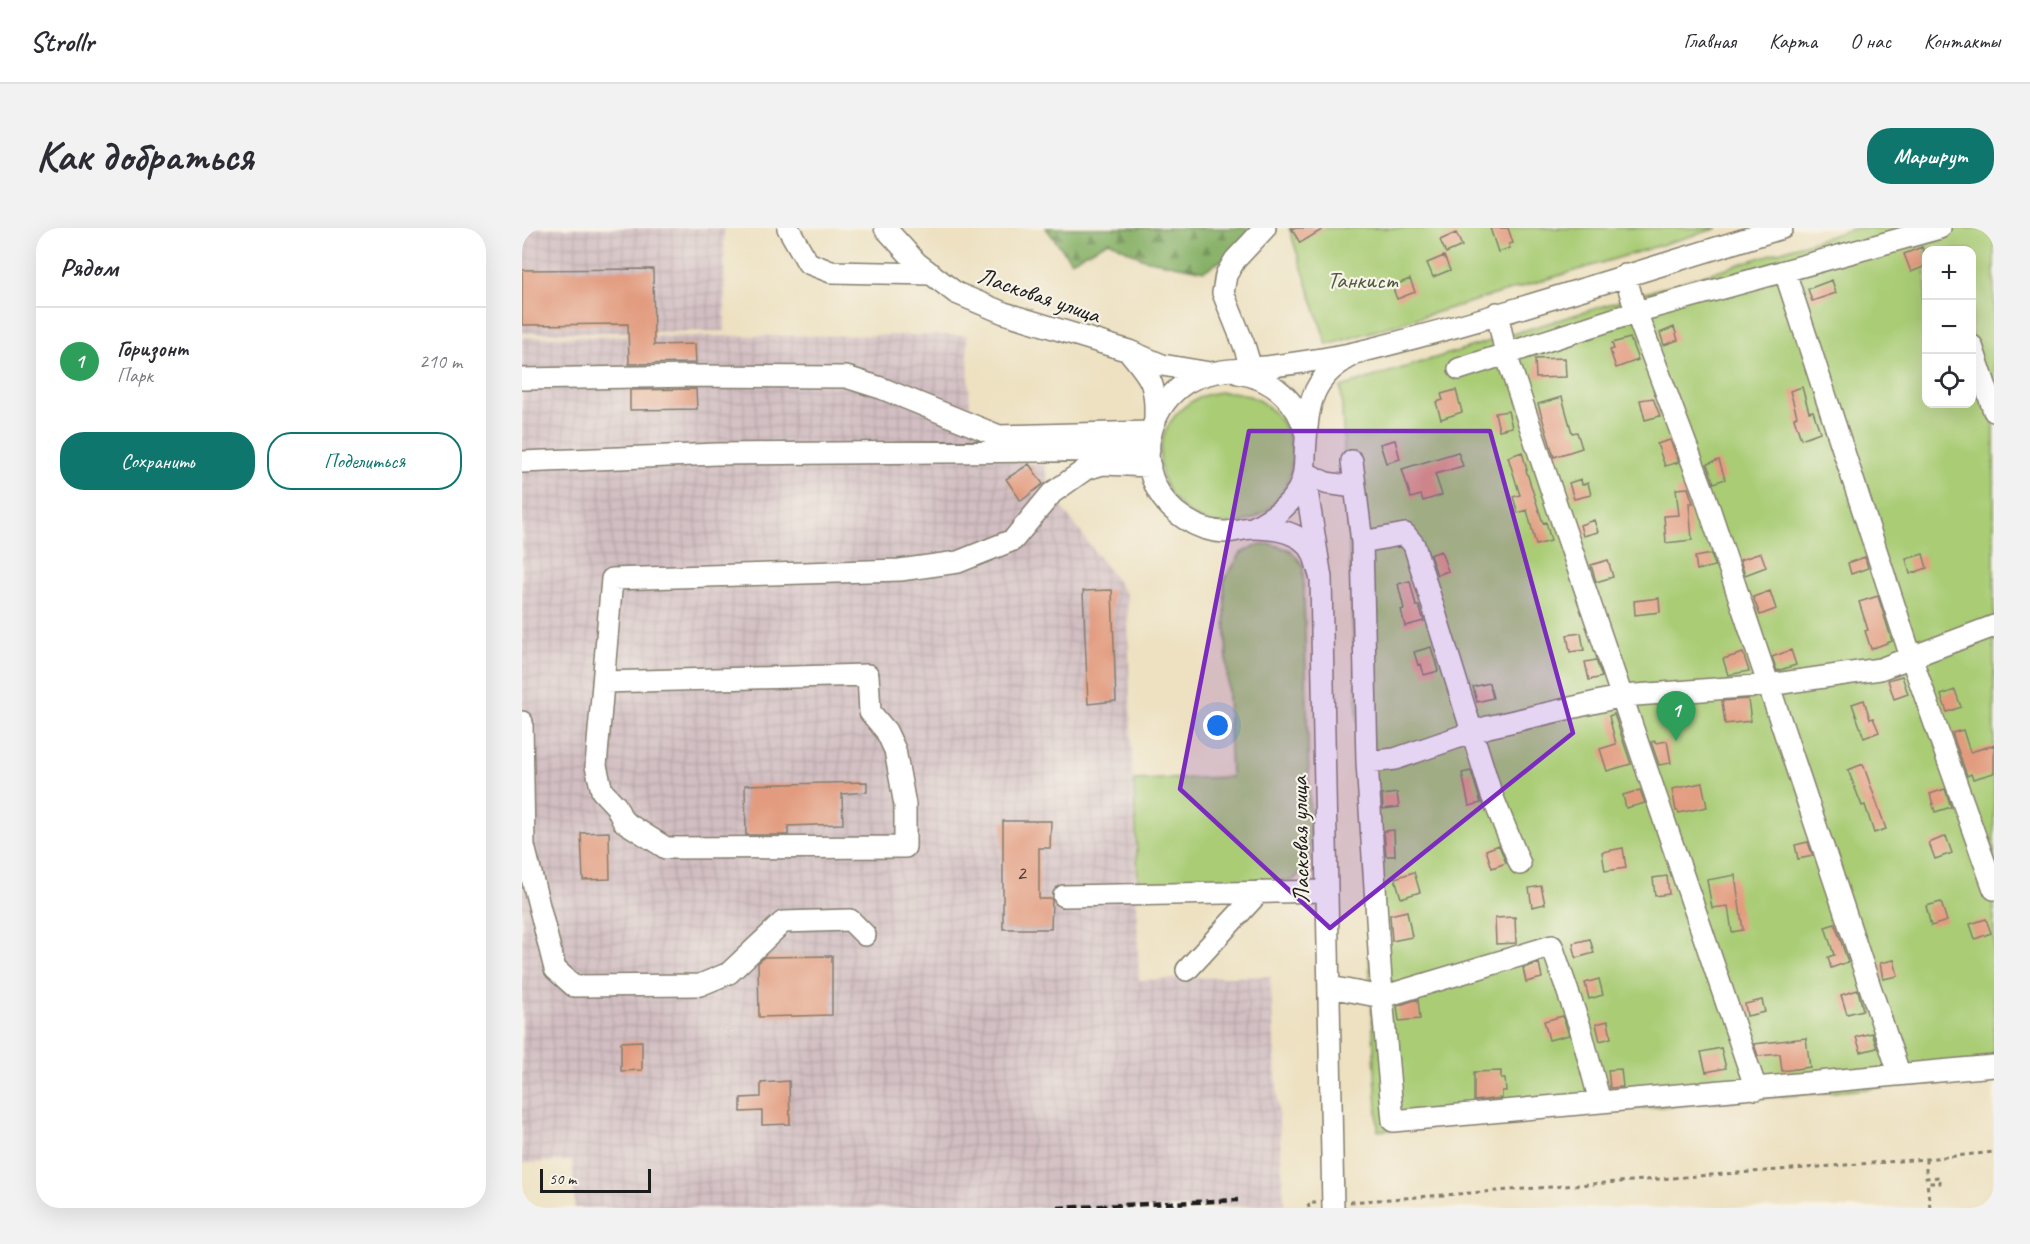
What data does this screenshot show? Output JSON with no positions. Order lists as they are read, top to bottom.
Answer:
{
  "streets": {
    "street": ["Ласковая улица"]
  },
  "parks": ["Танкист"],
  "house_numbers": ["2"],
  "scale_bar": "50 m",
  "page": {
    "header": "Strollr",
    "nav": [
      "Главная",
      "Карта",
      "О нас",
      "Контакты"
    ],
    "buttons": [
      "Маршрут",
      ["Сохранить", "Поделиться"]
    ],
    "title": "Как добраться",
    "heading": "Рядом",
    "map_buttons": ["+", "−"],
    "list": [
      {
        "mark": "1",
        "name": "Горизонт",
        "note": "Парк",
        "value": "210 m"
      }
    ],
    "pins": "1",
    "scale": "50 m"
  }
}
